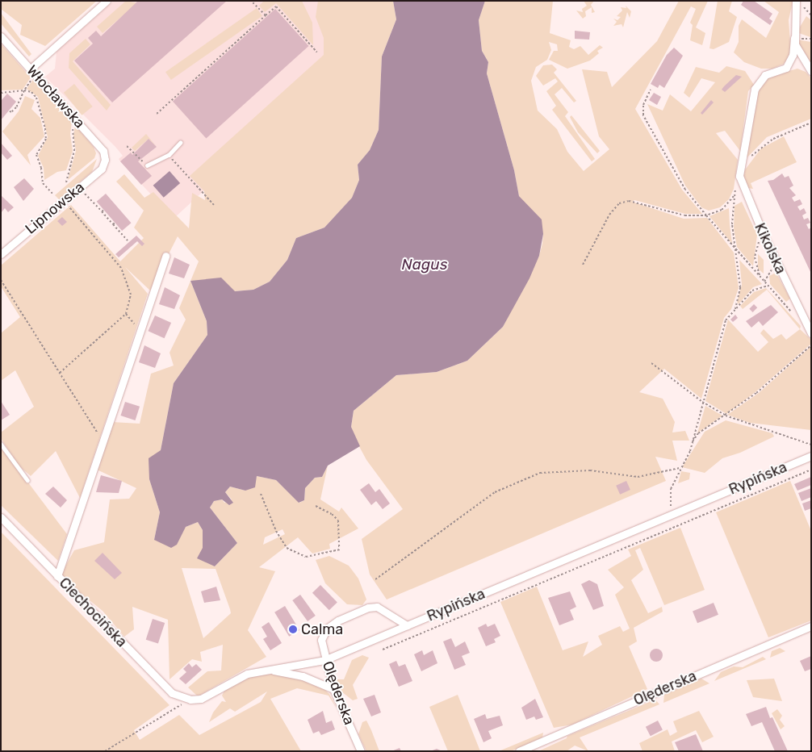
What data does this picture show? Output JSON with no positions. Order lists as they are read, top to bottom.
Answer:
{
  "streets": {
    "street": [
      "Włocławska",
      "Lipnowska",
      "Kikolska",
      "Rypińska",
      "Ciechocińska",
      "Olęderska"
    ]
  },
  "crossings": [
    ["Włocławska", "Lipnowska"],
    ["Rypińska", "Ciechocińska"],
    ["Rypińska", "Olęderska"]
  ],
  "water": ["Nagus"],
  "places": ["Calma"]
}
